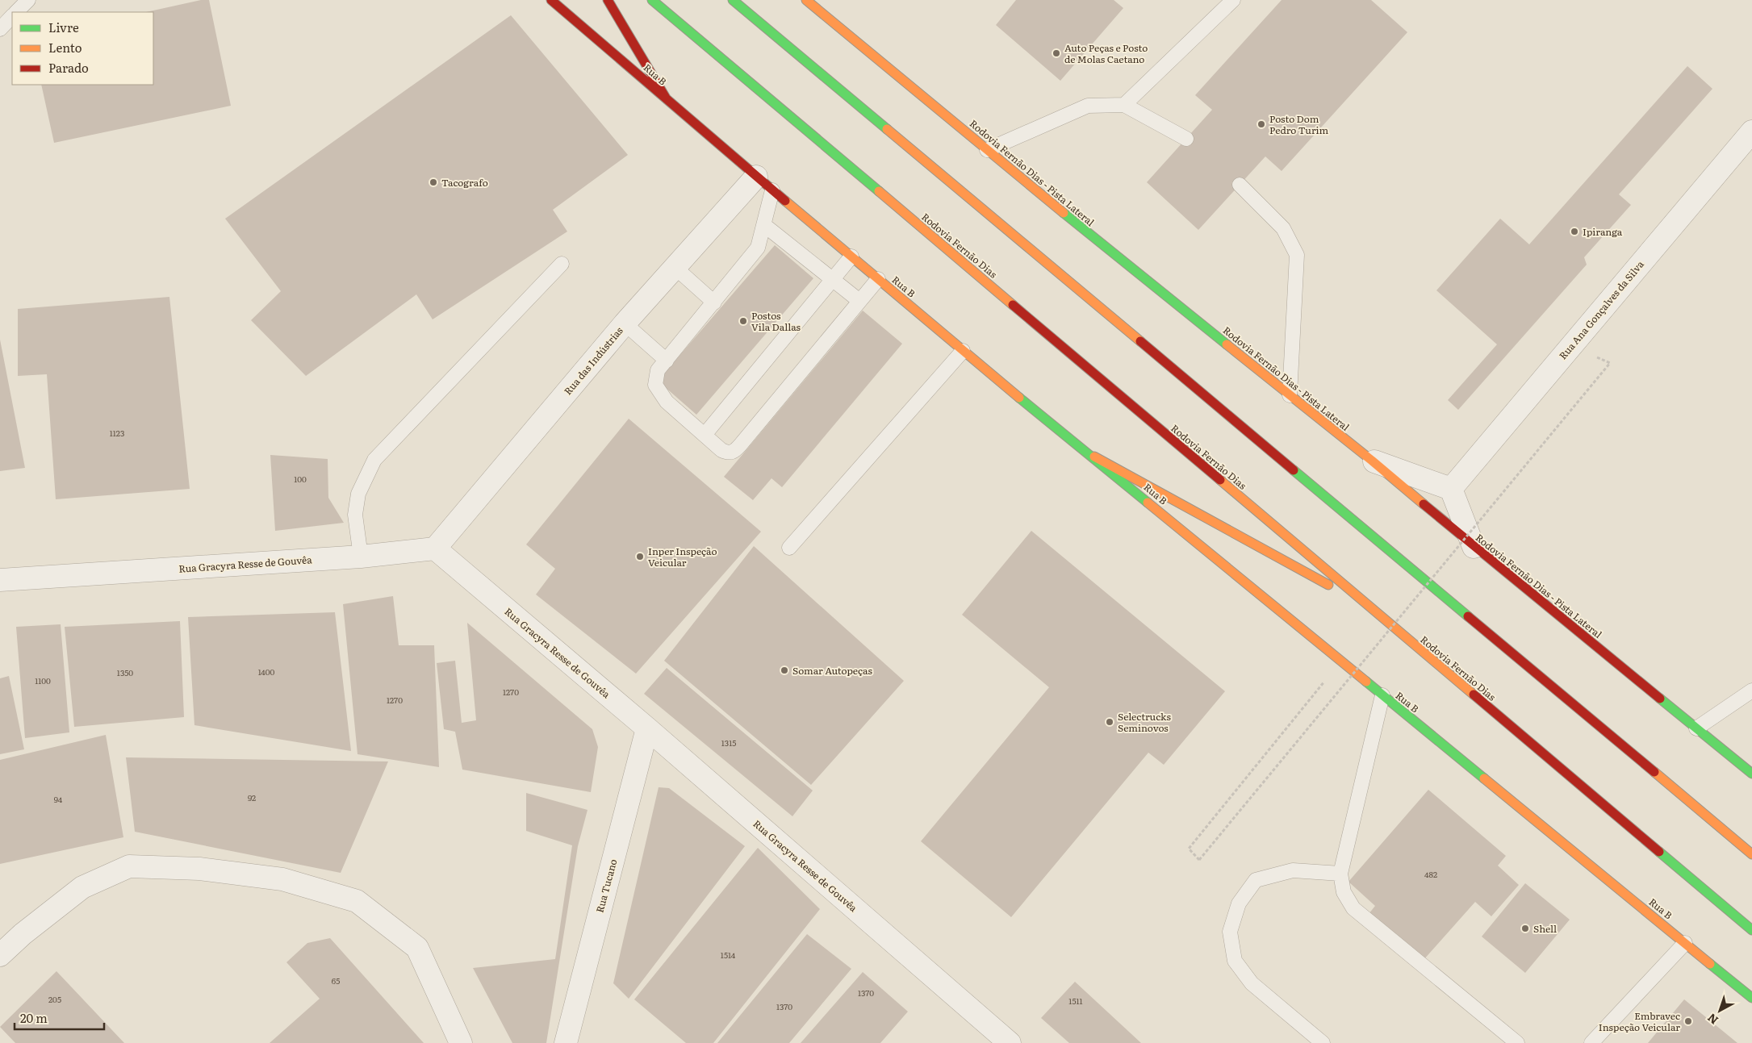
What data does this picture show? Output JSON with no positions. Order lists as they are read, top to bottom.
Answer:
{
  "streets": {
    "main road": ["Rua B", "Rodovia Fernão Dias - Pista Lateral", "Rodovia Fernão Dias"],
    "street": [
      "Rua Ana Gonçalves da Silva",
      "Rua das Indústrias",
      "Rua Gracyra Resse de Gouvêa",
      "Rua Tucano"
    ]
  },
  "crossings": [
    ["Rua B", "Rua das Indústrias"],
    ["Rua das Indústrias", "Rua Gracyra Resse de Gouvêa"],
    ["Rua Gracyra Resse de Gouvêa", "Rua Tucano"]
  ],
  "places": [
    "Auto Peças e Posto de Molas Caetano",
    "Posto Dom Pedro Turim",
    "Tacografo",
    "Ipiranga",
    "Postos Vila Dallas",
    "Inper Inspeção Veicular",
    "Somar Autopeças",
    "Selectrucks Seminovos",
    "Shell",
    "Embravec Inspeção Veicular"
  ],
  "house_numbers": [
    "1123",
    "100",
    "1400",
    "1350",
    "1100",
    "1270",
    "1270",
    "1315",
    "92",
    "94",
    "482",
    "1514",
    "65",
    "1370",
    "205",
    "1511",
    "1370"
  ],
  "legend": ["Livre", "Lento", "Parado"],
  "scale_bar": "20 m",
  "north": "bottom left"
}
